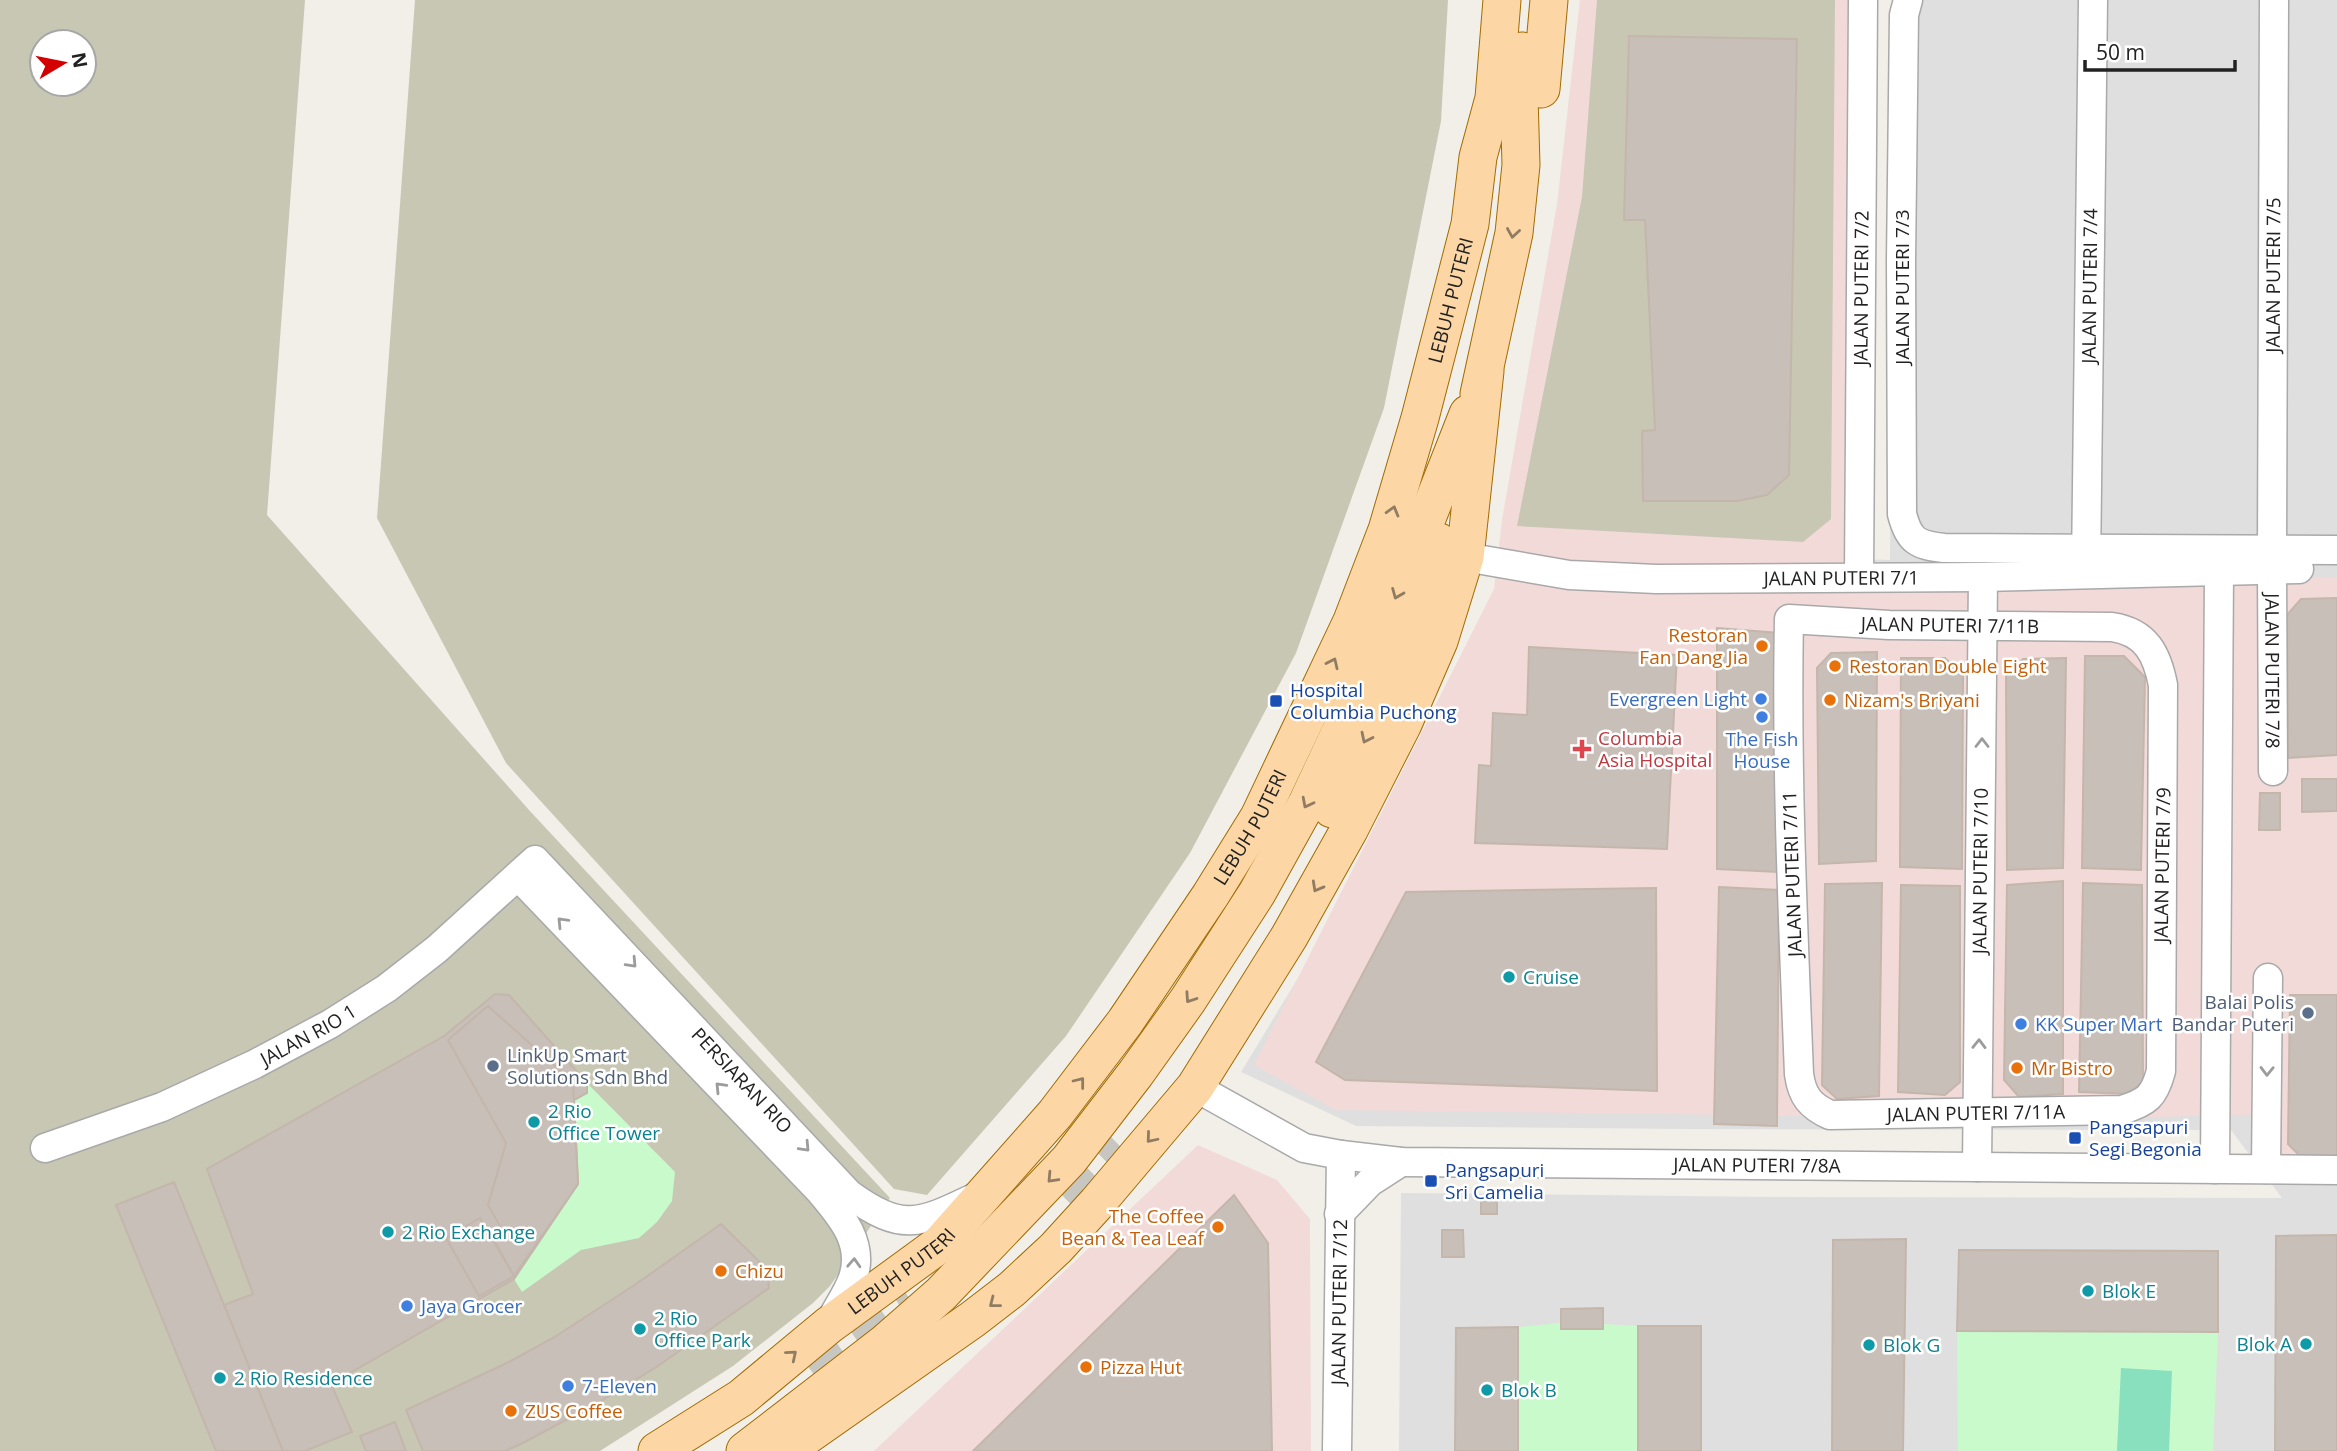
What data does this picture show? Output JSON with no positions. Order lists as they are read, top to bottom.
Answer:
{
  "streets": {
    "main road": ["LEBUH PUTERI"],
    "street": [
      "JALAN PUTERI 7/5",
      "JALAN PUTERI 7/3",
      "JALAN PUTERI 7/4",
      "JALAN PUTERI 7/2",
      "JALAN PUTERI 7/1",
      "JALAN PUTERI 7/11B",
      "JALAN PUTERI 7/8",
      "JALAN PUTERI 7/9",
      "JALAN PUTERI 7/10",
      "JALAN PUTERI 7/11",
      "JALAN RIO 1",
      "PERSIARAN RIO",
      "JALAN PUTERI 7/11A",
      "JALAN PUTERI 7/8A",
      "JALAN PUTERI 7/12"
    ]
  },
  "crossings": [
    ["JALAN PUTERI 7/5", "JALAN PUTERI 7/1"],
    ["JALAN PUTERI 7/5", "JALAN PUTERI 7/8"],
    ["JALAN PUTERI 7/3", "JALAN PUTERI 7/4"],
    ["JALAN PUTERI 7/3", "JALAN PUTERI 7/1"],
    ["JALAN PUTERI 7/4", "JALAN PUTERI 7/1"],
    ["JALAN PUTERI 7/2", "JALAN PUTERI 7/1"],
    ["LEBUH PUTERI", "PERSIARAN RIO"],
    ["JALAN PUTERI 7/1", "JALAN PUTERI 7/8"],
    ["JALAN PUTERI 7/1", "JALAN PUTERI 7/10"],
    ["JALAN PUTERI 7/11B", "JALAN PUTERI 7/9"],
    ["JALAN PUTERI 7/11B", "JALAN PUTERI 7/10"],
    ["JALAN PUTERI 7/11B", "JALAN PUTERI 7/11"],
    ["JALAN PUTERI 7/9", "JALAN PUTERI 7/11A"],
    ["JALAN PUTERI 7/10", "JALAN PUTERI 7/11A"],
    ["JALAN PUTERI 7/10", "JALAN PUTERI 7/8A"],
    ["JALAN PUTERI 7/11", "JALAN PUTERI 7/11A"],
    ["JALAN RIO 1", "PERSIARAN RIO"],
    ["JALAN PUTERI 7/8A", "JALAN PUTERI 7/12"]
  ],
  "places": {
    "other": [
      "Restoran Fan Dang Jia",
      "Restoran Double Eight",
      "Evergreen Light",
      "Nizam's Briyani",
      "The Fish House",
      "Cruise",
      "Balai Polis Bandar Puteri",
      "KK Super Mart",
      "LinkUp Smart Solutions Sdn Bhd",
      "Mr Bistro",
      "2 Rio Office Tower",
      "The Coffee Bean & Tea Leaf",
      "2 Rio Exchange",
      "Chizu",
      "Blok E",
      "Jaya Grocer",
      "2 Rio Office Park",
      "Blok A",
      "Blok G",
      "Pizza Hut",
      "2 Rio Residence",
      "7-Eleven",
      "Blok B",
      "ZUS Coffee"
    ],
    "transit": ["Hospital Columbia Puchong", "Pangsapuri Segi Begonia", "Pangsapuri Sri Camelia"],
    "health": ["Columbia Asia Hospital"]
  },
  "scale_bar": "50 m",
  "north": "right"
}
